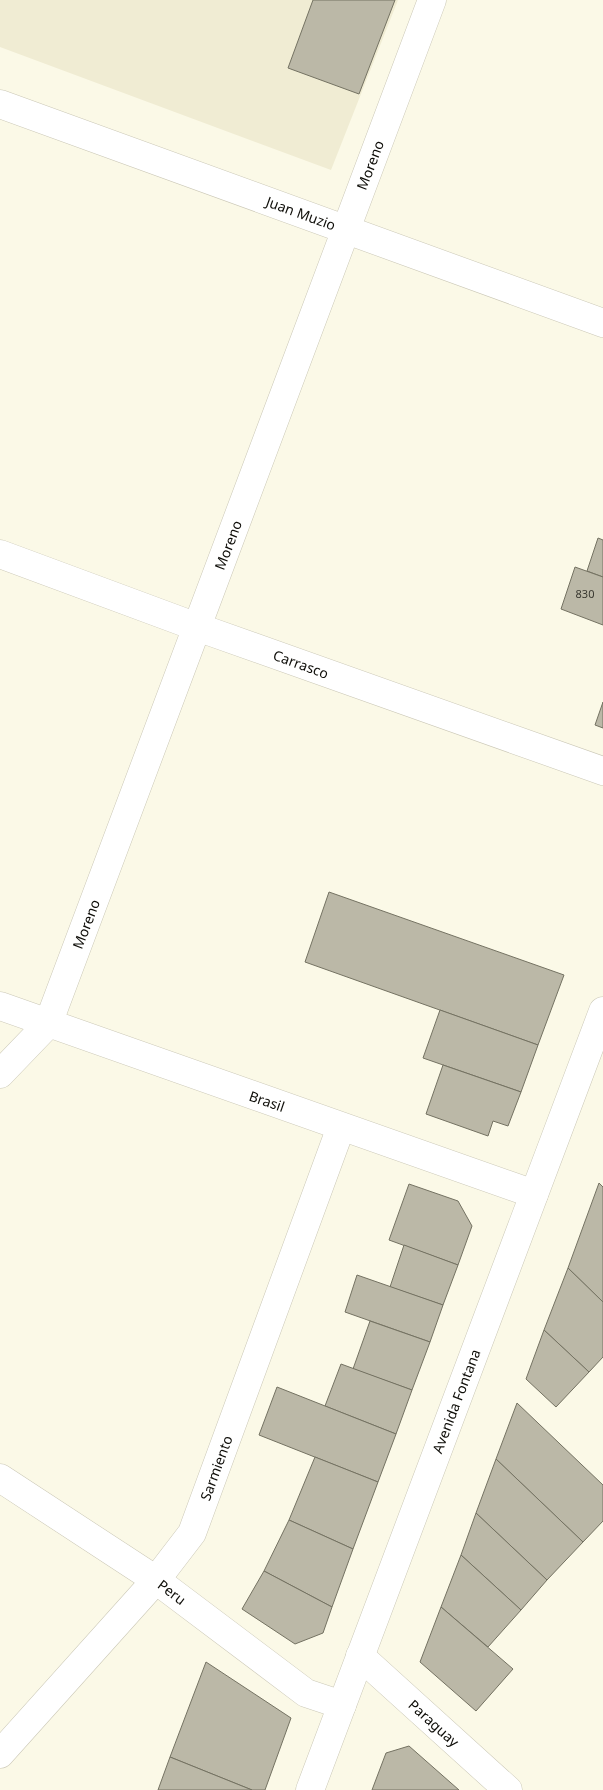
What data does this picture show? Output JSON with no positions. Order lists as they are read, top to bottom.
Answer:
{
  "streets": {
    "street": [
      "Moreno",
      "Juan Muzio",
      "Carrasco",
      "Brasil",
      "Avenida Fontana",
      "Sarmiento",
      "Peru",
      "Paraguay"
    ]
  },
  "crossings": [
    ["Moreno", "Juan Muzio"],
    ["Moreno", "Carrasco"],
    ["Moreno", "Brasil"],
    ["Brasil", "Avenida Fontana"],
    ["Brasil", "Sarmiento"],
    ["Avenida Fontana", "Peru"],
    ["Avenida Fontana", "Paraguay"],
    ["Sarmiento", "Peru"]
  ],
  "house_numbers": ["830"]
}
